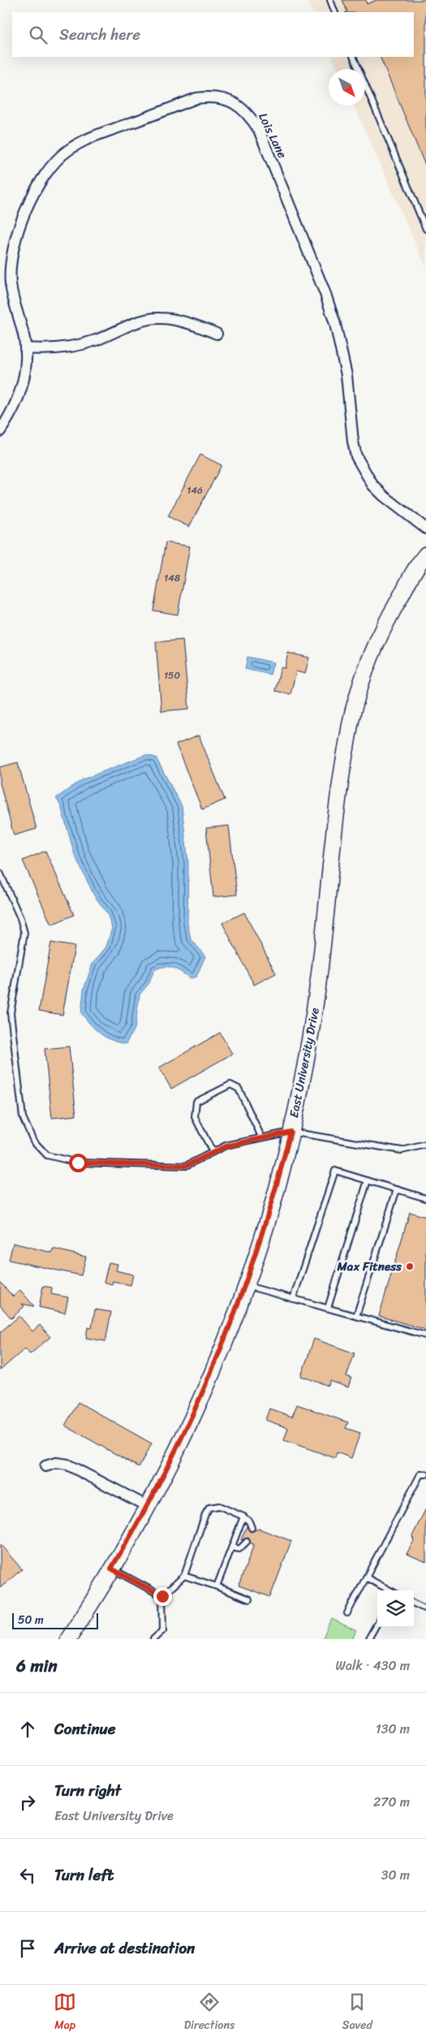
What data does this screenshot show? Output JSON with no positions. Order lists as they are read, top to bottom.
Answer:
{
  "streets": {
    "main road": ["East University Drive"],
    "street": ["Lois Lane"]
  },
  "places": ["Max Fitness"],
  "house_numbers": ["146", "148", "150"],
  "scale_bar": "50 m",
  "north": "bottom right",
  "page": {
    "search": "Search here",
    "scale": "50 m",
    "heading": ["6 min", "Walk · 430 m"],
    "list": [
      ["Continue", "130 m"],
      ["Turn right", "East University Drive", "270 m"],
      ["Turn left", "30 m"],
      "Arrive at destination"
    ],
    "nav": ["Map", "Directions", "Saved"]
  }
}
